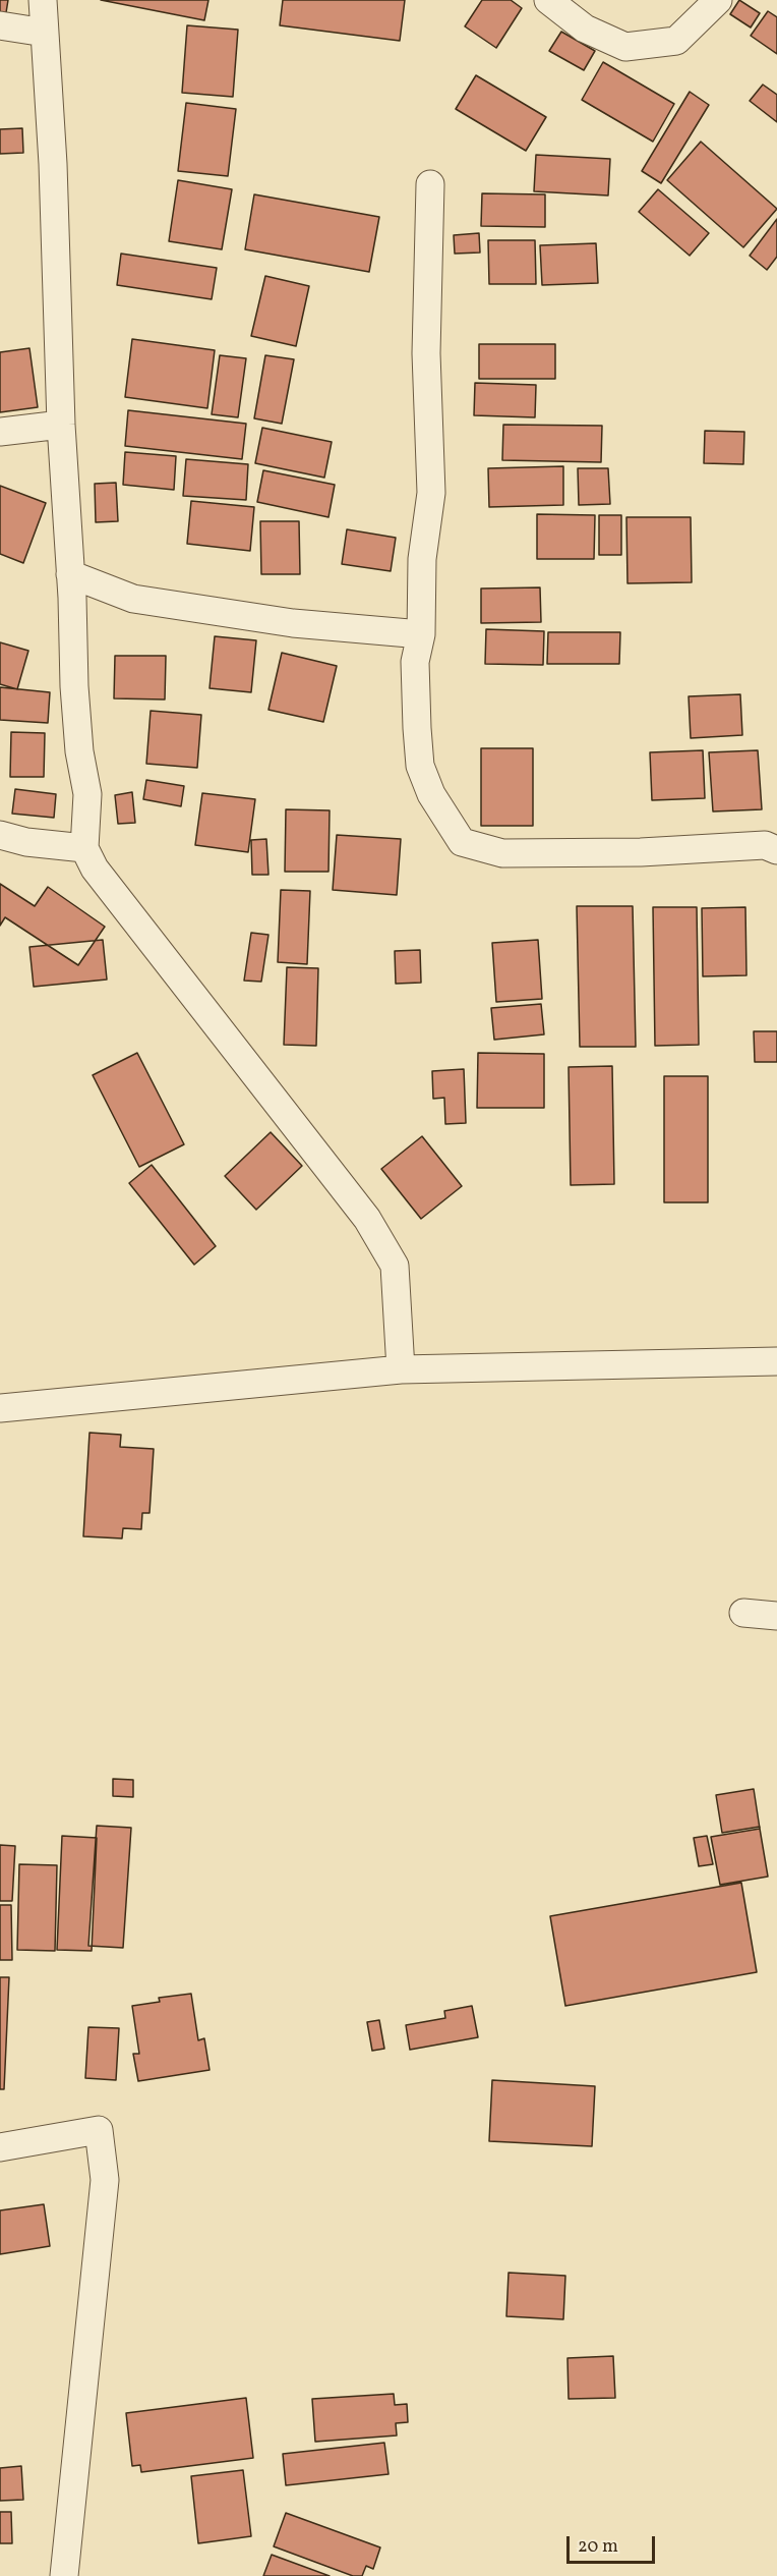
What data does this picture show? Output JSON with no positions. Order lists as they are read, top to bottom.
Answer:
{
  "scale_bar": "20 m"
}
